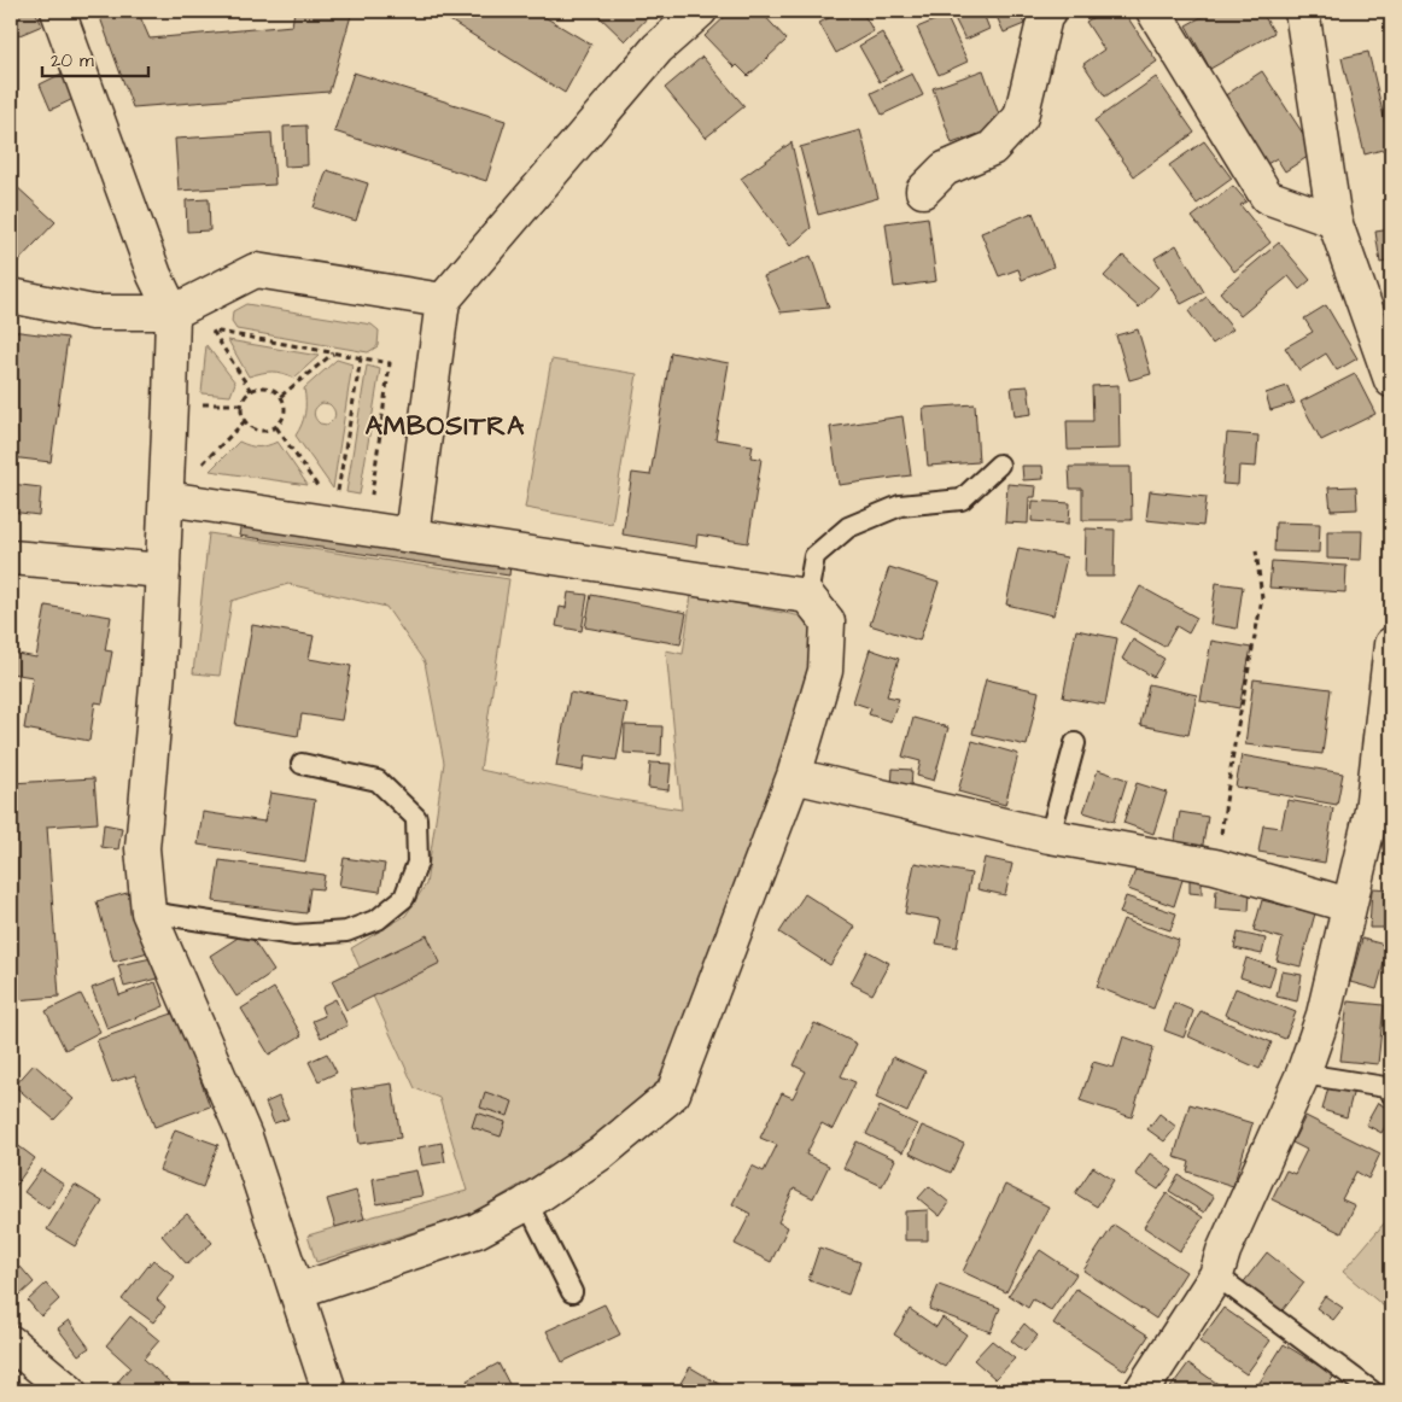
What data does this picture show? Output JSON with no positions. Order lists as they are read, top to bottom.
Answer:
{
  "districts": ["AMBOSITRA"],
  "scale_bar": "20 m"
}
